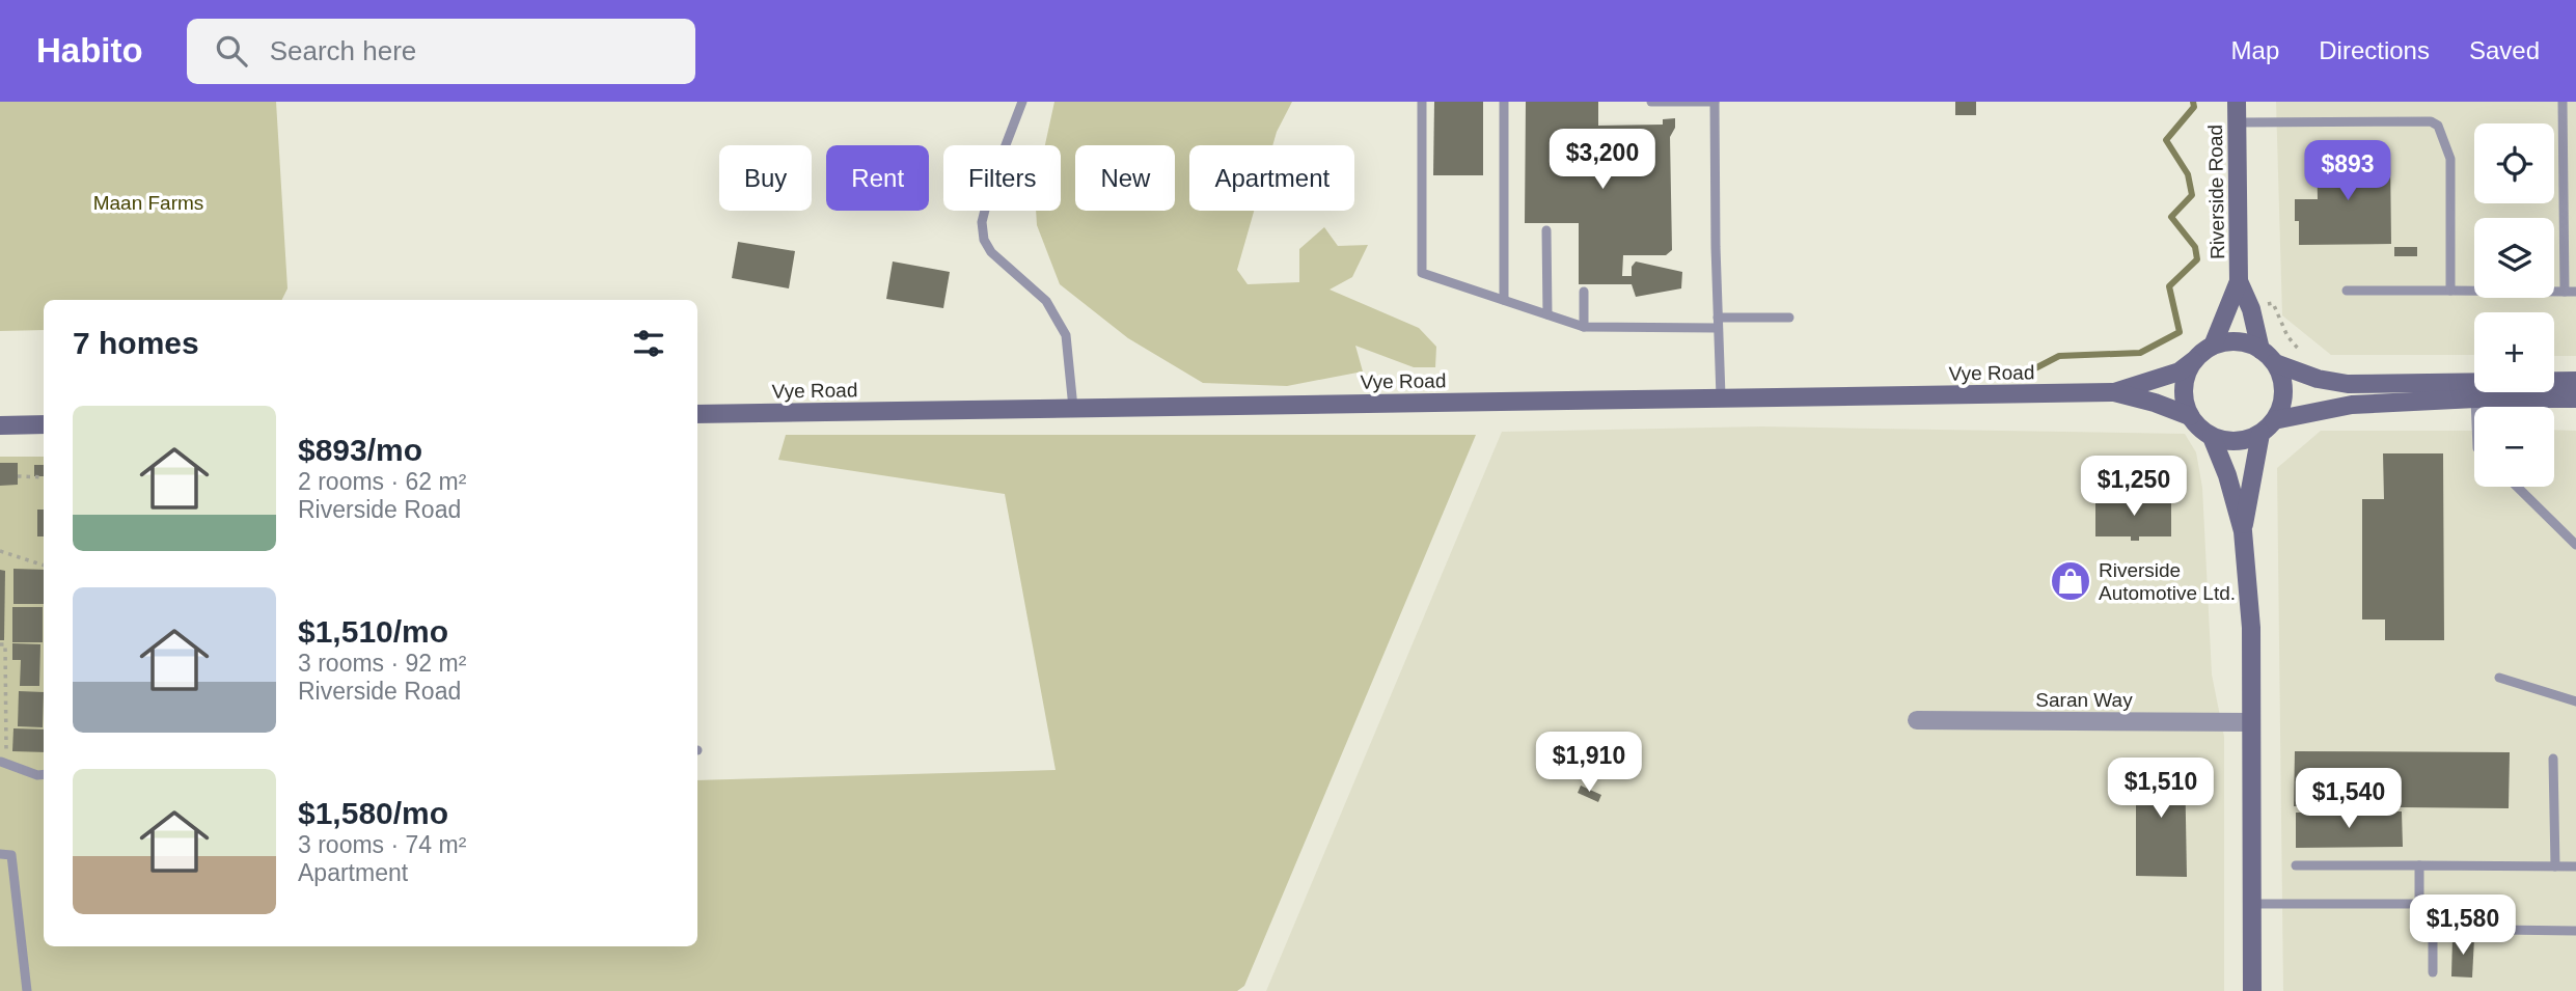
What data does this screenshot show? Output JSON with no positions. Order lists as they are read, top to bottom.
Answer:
{
  "streets": {
    "main road": ["Riverside Road", "Vye Road"],
    "street": ["Saran Way"]
  },
  "crossings": [
    ["Riverside Road", "Vye Road"]
  ],
  "parks": ["Maan Farms"],
  "places": {
    "shop": ["Riverside Automotive Ltd."]
  },
  "page": {
    "header": "Habito",
    "search": "Search here",
    "nav": ["Map", "Directions", "Saved"],
    "map_buttons": ["+", "−"],
    "price": [
      "$3,200",
      "$893",
      "$1,250",
      "$1,910",
      "$1,510",
      "$1,540",
      "$1,580"
    ],
    "chip": [
      "Buy",
      "Rent",
      "Filters",
      "New",
      "Apartment"
    ],
    "heading": "7 homes",
    "list": [
      {
        "name": "$893/mo",
        "note": "2 rooms · 62 m² · Riverside Road"
      },
      {
        "name": "$1,510/mo",
        "note": "3 rooms · 92 m² · Riverside Road"
      },
      {
        "name": "$1,580/mo",
        "note": "3 rooms · 74 m² · Apartment"
      }
    ]
  }
}
